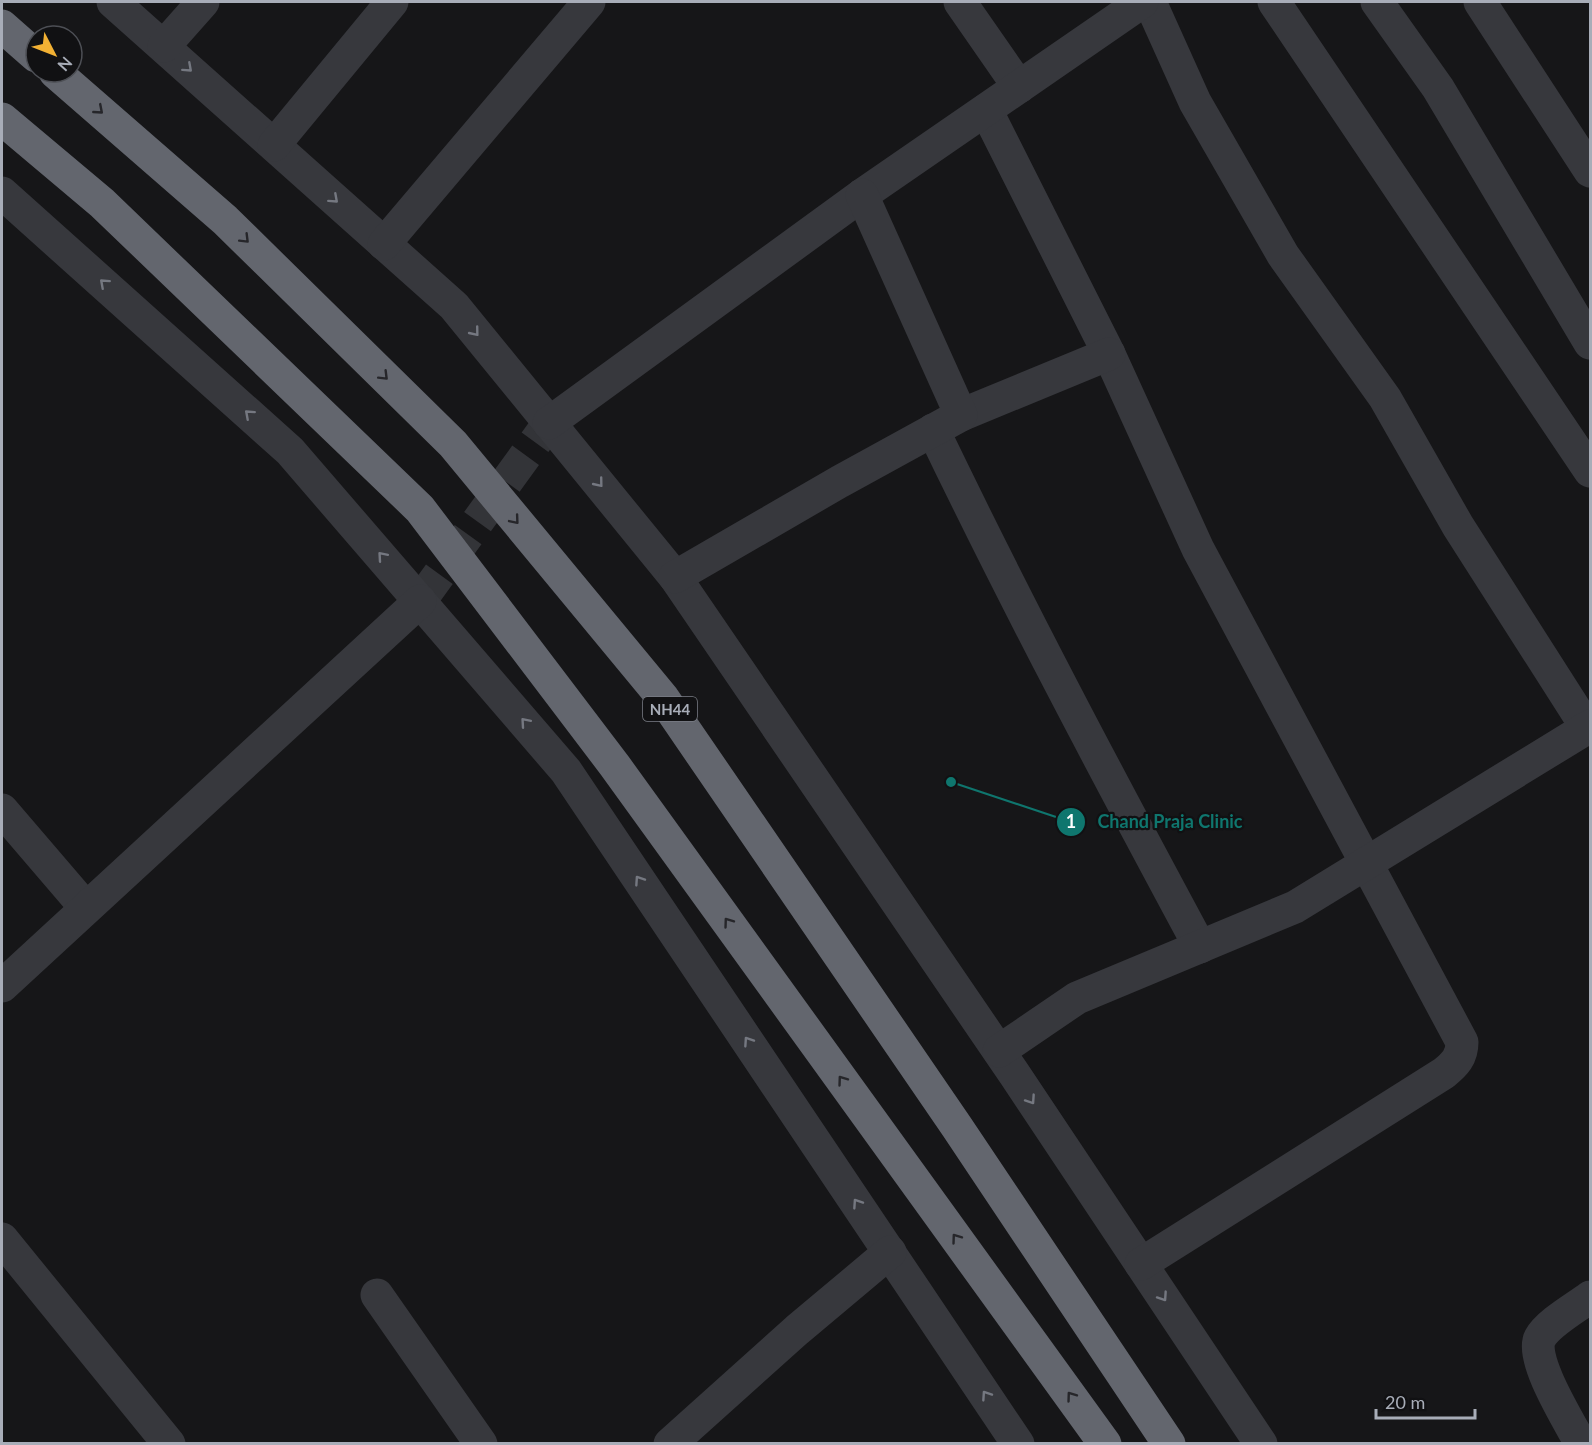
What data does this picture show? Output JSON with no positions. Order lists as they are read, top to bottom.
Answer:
{
  "streets": {
    "highway": ["NH44"]
  },
  "places": ["Chand Praja Clinic"],
  "scale_bar": "20 m",
  "north": "bottom right"
}
